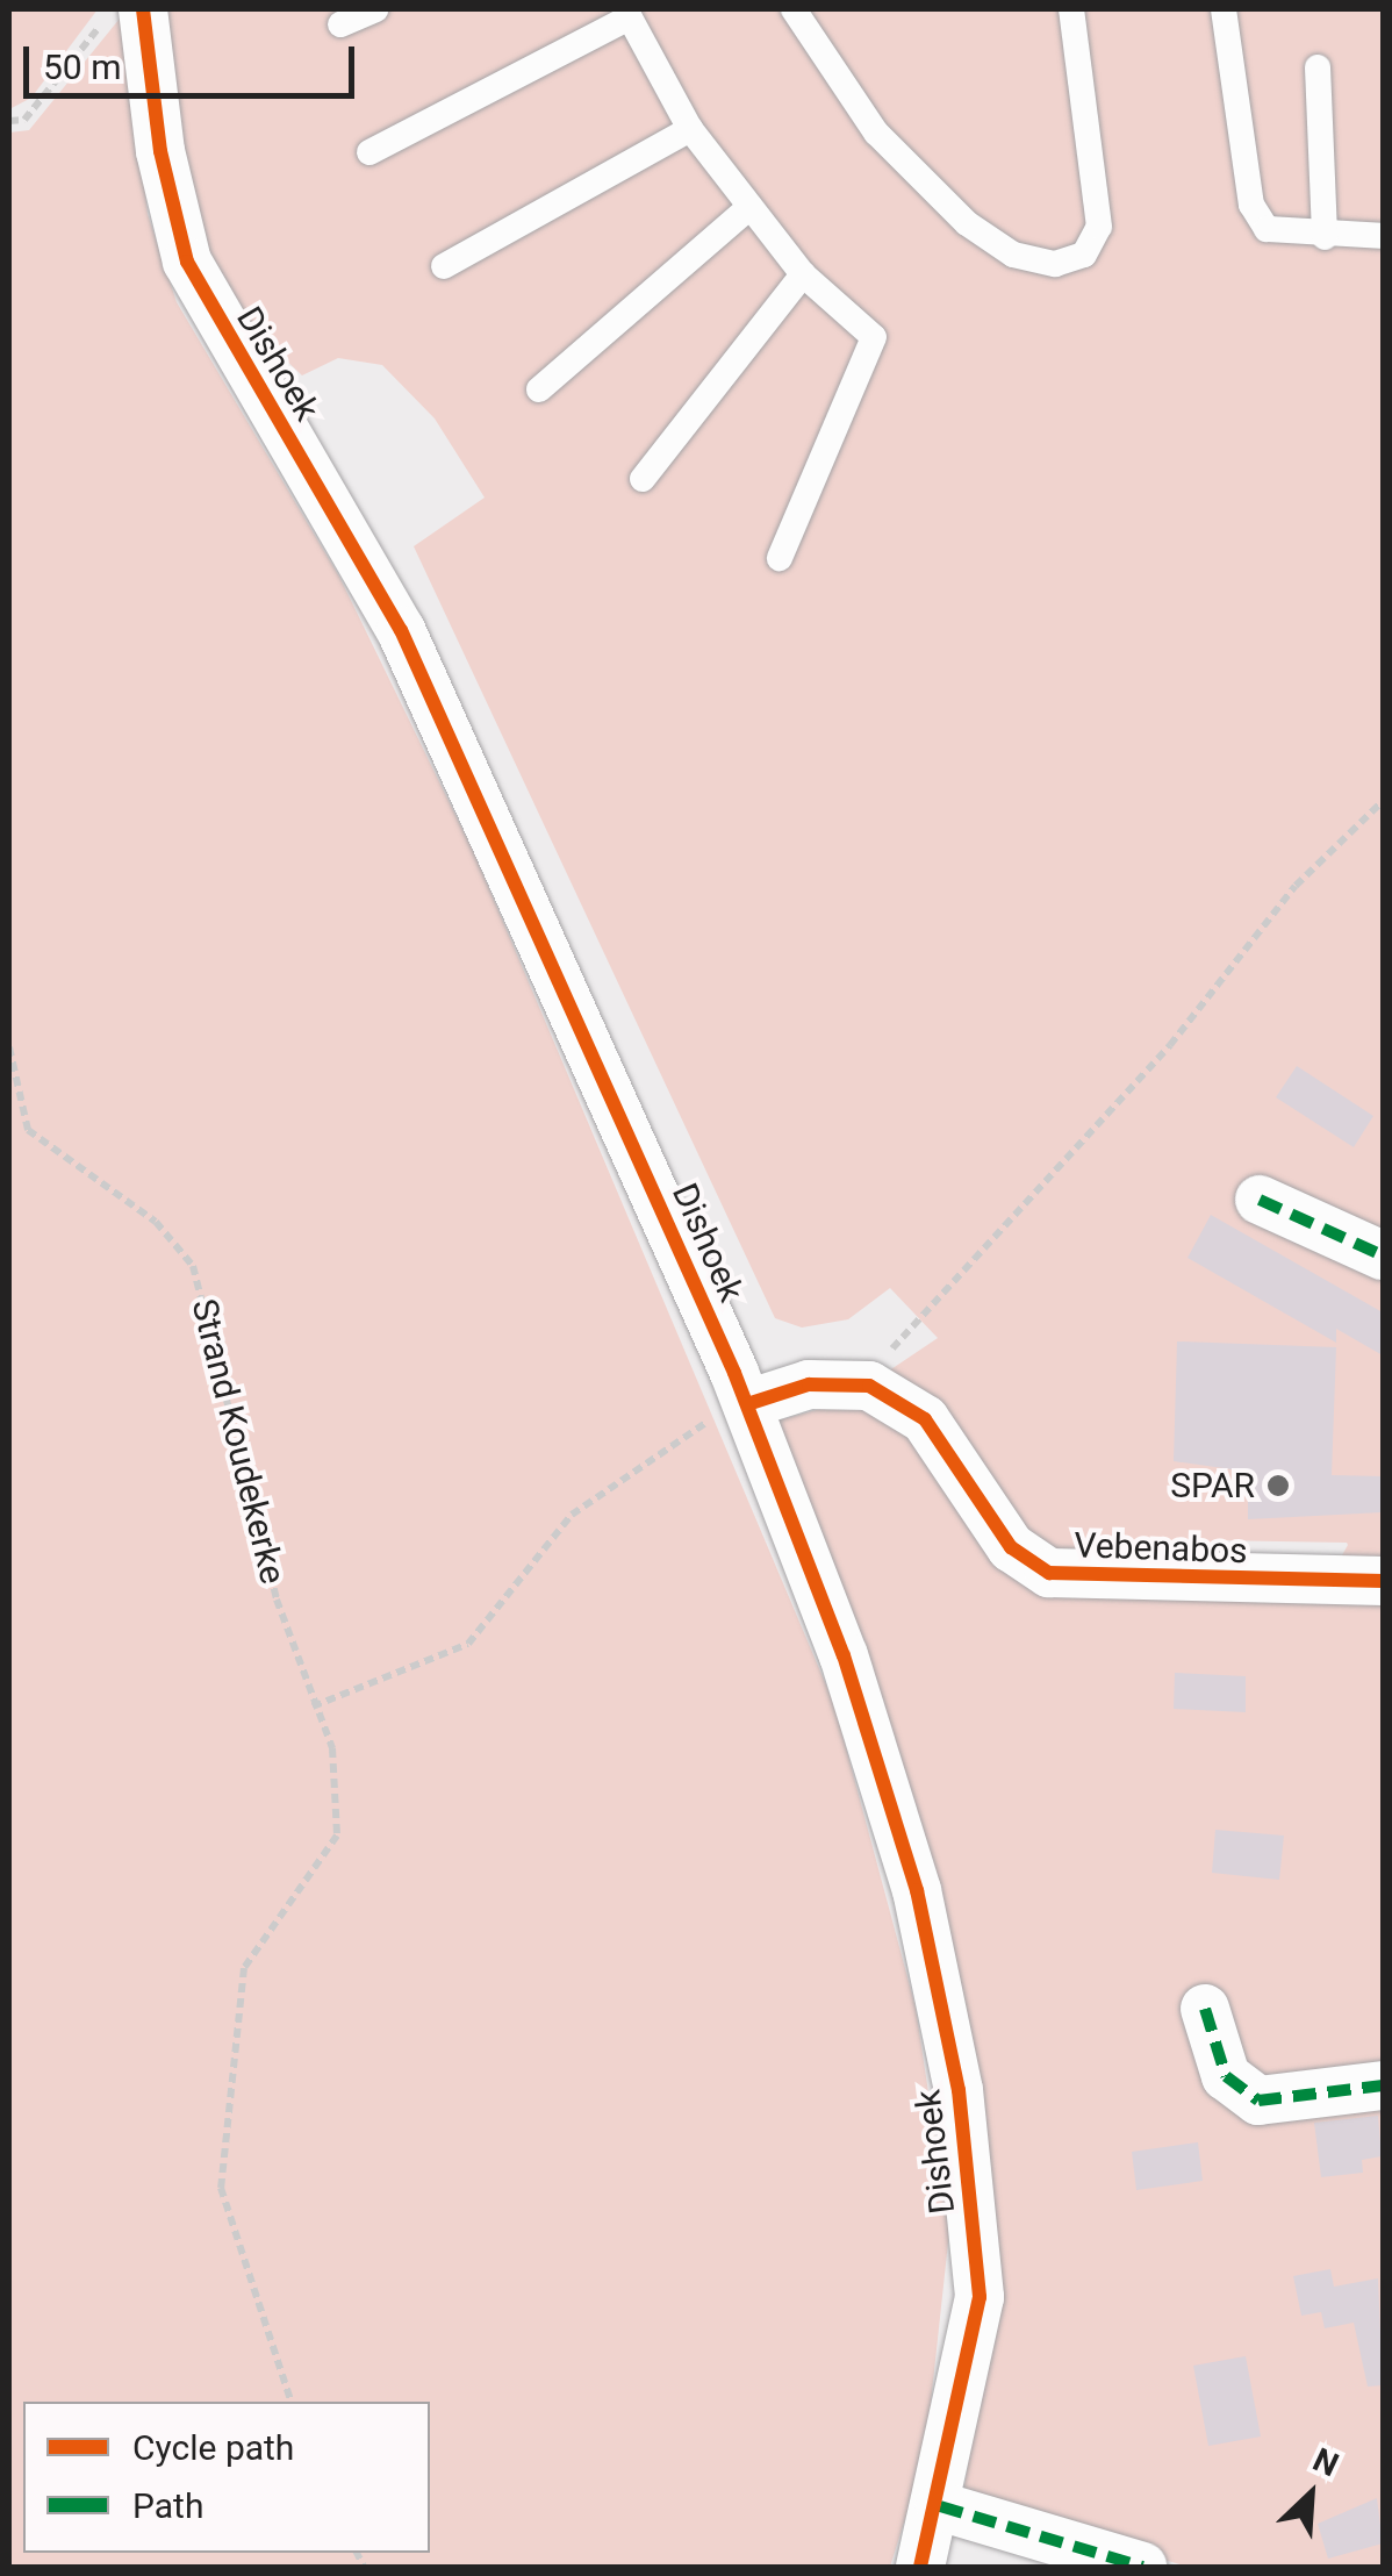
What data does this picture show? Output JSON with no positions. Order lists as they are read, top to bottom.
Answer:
{
  "streets": {
    "street": ["Dishoek", "Vebenabos"],
    "path": ["Strand Koudekerke"]
  },
  "crossings": [
    ["Dishoek", "Vebenabos"]
  ],
  "places": ["SPAR"],
  "legend": ["Cycle path", "Path"],
  "scale_bar": "50 m",
  "north": "top right"
}
